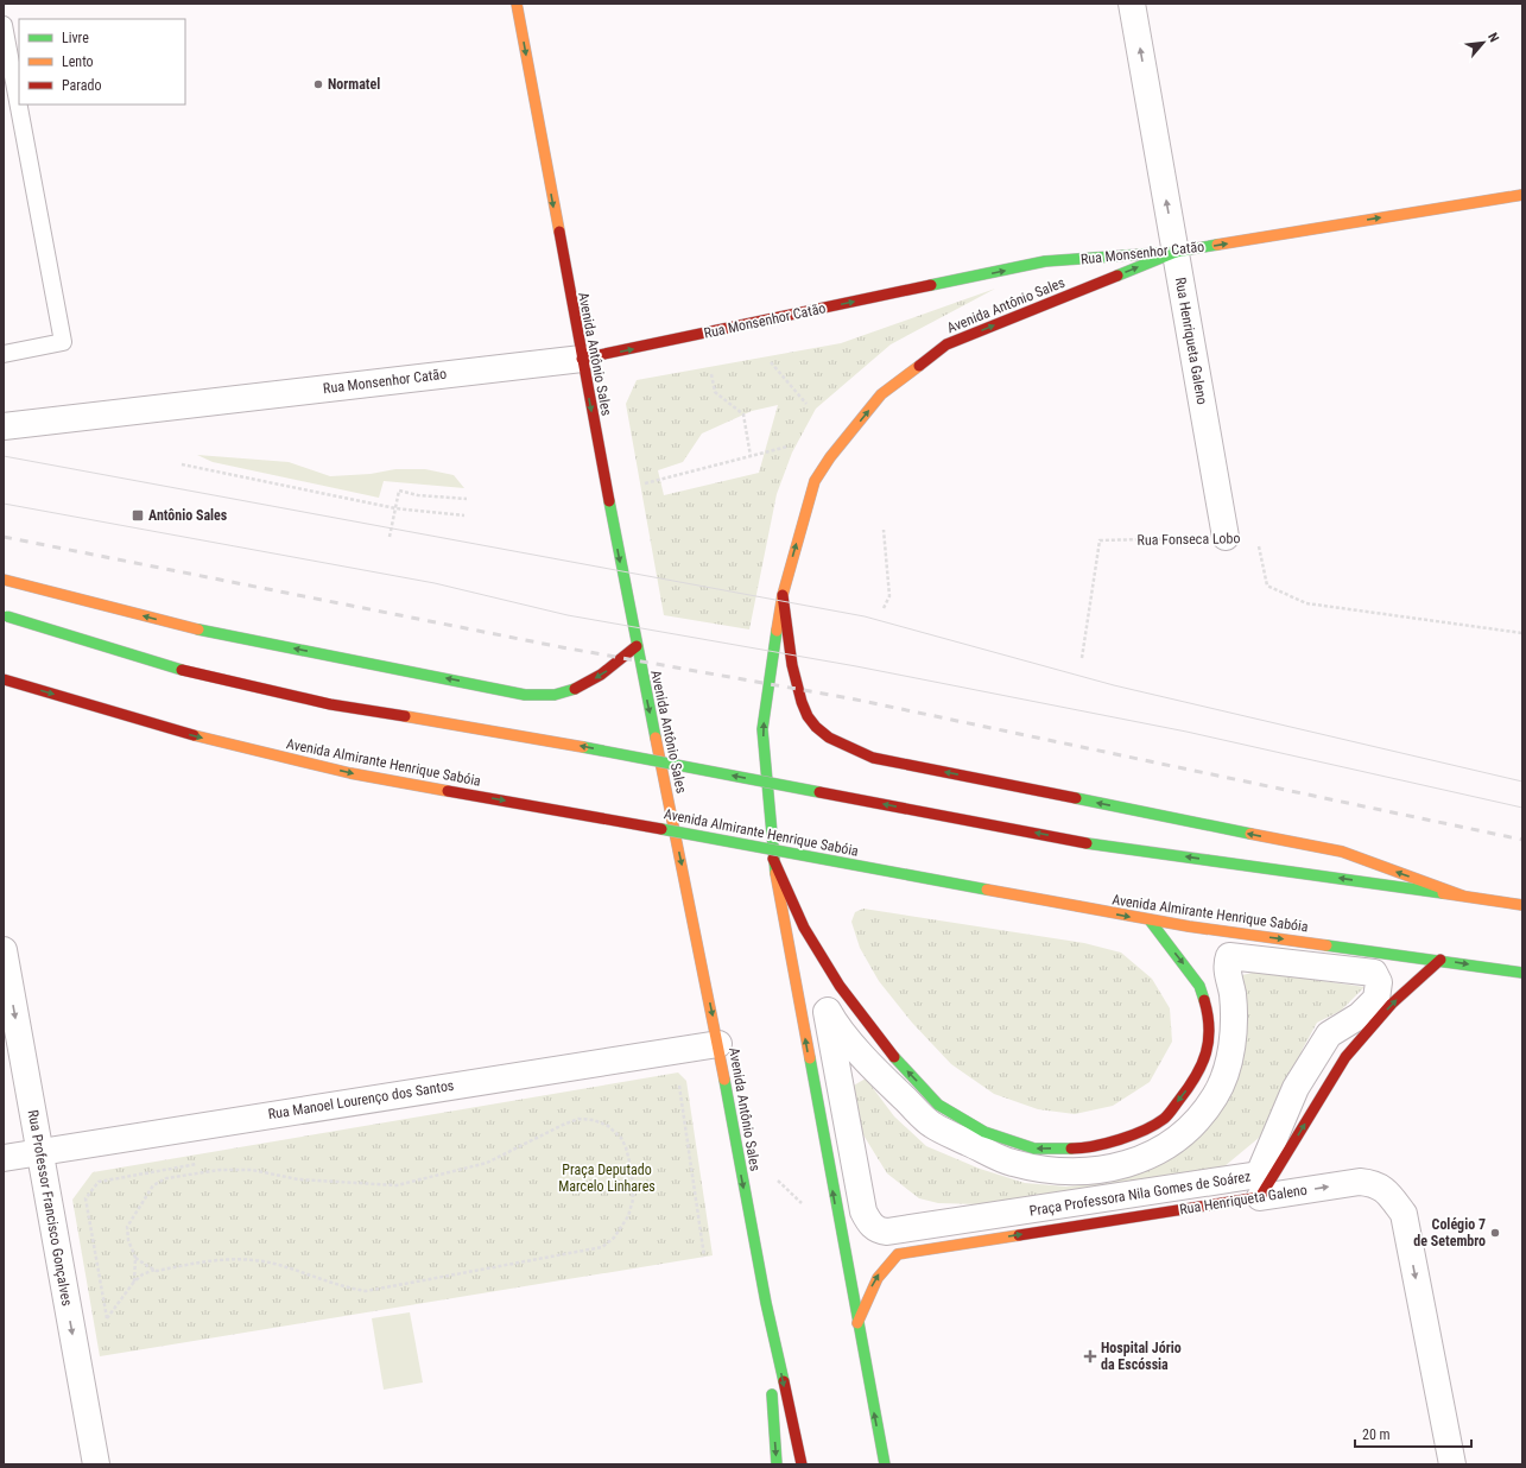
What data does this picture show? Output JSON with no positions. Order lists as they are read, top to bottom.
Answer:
{
  "streets": {
    "main road": [
      "Rua Monsenhor Catão",
      "Avenida Antônio Sales",
      "Rua Henriqueta Galeno",
      "Avenida Almirante Henrique Sabóia"
    ],
    "street": ["Rua Manoel Lourenço dos Santos", "Praça Professora Nila Gomes de Soárez", "Rua Professor Francisco Gonçalves"],
    "path": ["Rua Fonseca Lobo"]
  },
  "crossings": [
    ["Rua Monsenhor Catão", "Avenida Antônio Sales"],
    ["Rua Monsenhor Catão", "Rua Henriqueta Galeno"],
    ["Avenida Antônio Sales", "Rua Henriqueta Galeno"],
    ["Avenida Antônio Sales", "Rua Manoel Lourenço dos Santos"],
    ["Rua Henriqueta Galeno", "Rua Fonseca Lobo"],
    ["Rua Manoel Lourenço dos Santos", "Rua Professor Francisco Gonçalves"]
  ],
  "one_way": ["Rua Monsenhor Catão", "Rua Professor Francisco Gonçalves"],
  "parks": ["Praça Deputado Marcelo Linhares"],
  "places": {
    "other": ["Normatel", "Colégio 7 de Setembro"],
    "transit": ["Antônio Sales"],
    "health": ["Hospital Jório da Escóssia"]
  },
  "legend": ["Livre", "Lento", "Parado"],
  "scale_bar": "20 m",
  "north": "top right"
}
